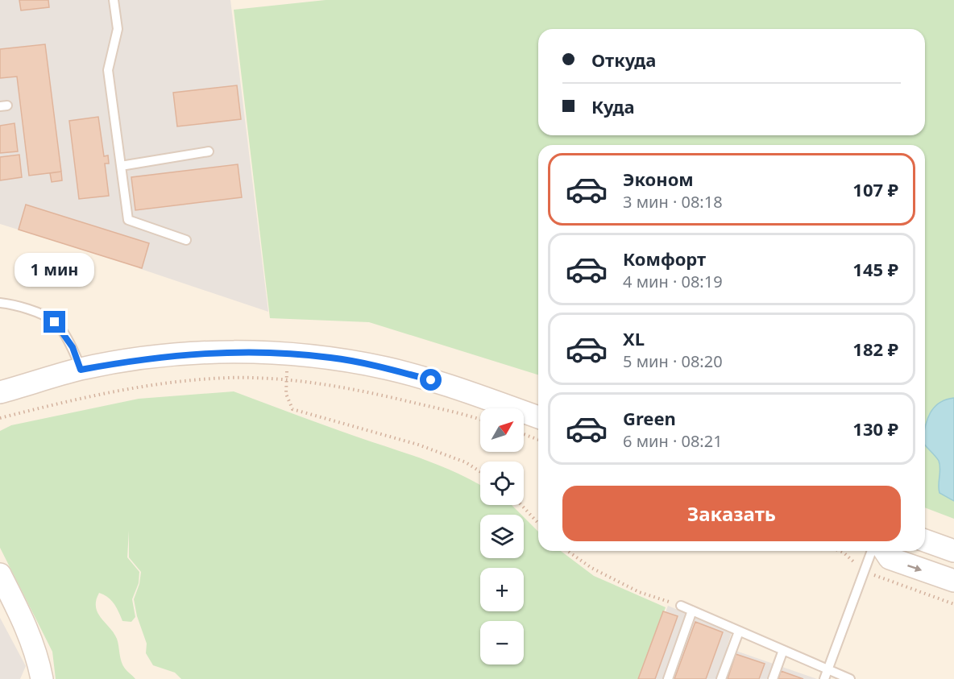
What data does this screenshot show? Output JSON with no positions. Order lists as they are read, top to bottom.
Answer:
{
  "north": "top right",
  "page": {
    "banner": ["Откуда", "Куда"],
    "list": [
      {
        "name": "Эконом",
        "note": "3 мин · 08:18",
        "value": "107 ₽"
      },
      {
        "name": "Комфорт",
        "note": "4 мин · 08:19",
        "value": "145 ₽"
      },
      {
        "name": "XL",
        "note": "5 мин · 08:20",
        "value": "182 ₽"
      },
      {
        "name": "Green",
        "note": "6 мин · 08:21",
        "value": "130 ₽"
      }
    ],
    "bubble": "1 мин",
    "map_buttons": ["+", "−"],
    "buttons": "Заказать"
  }
}
